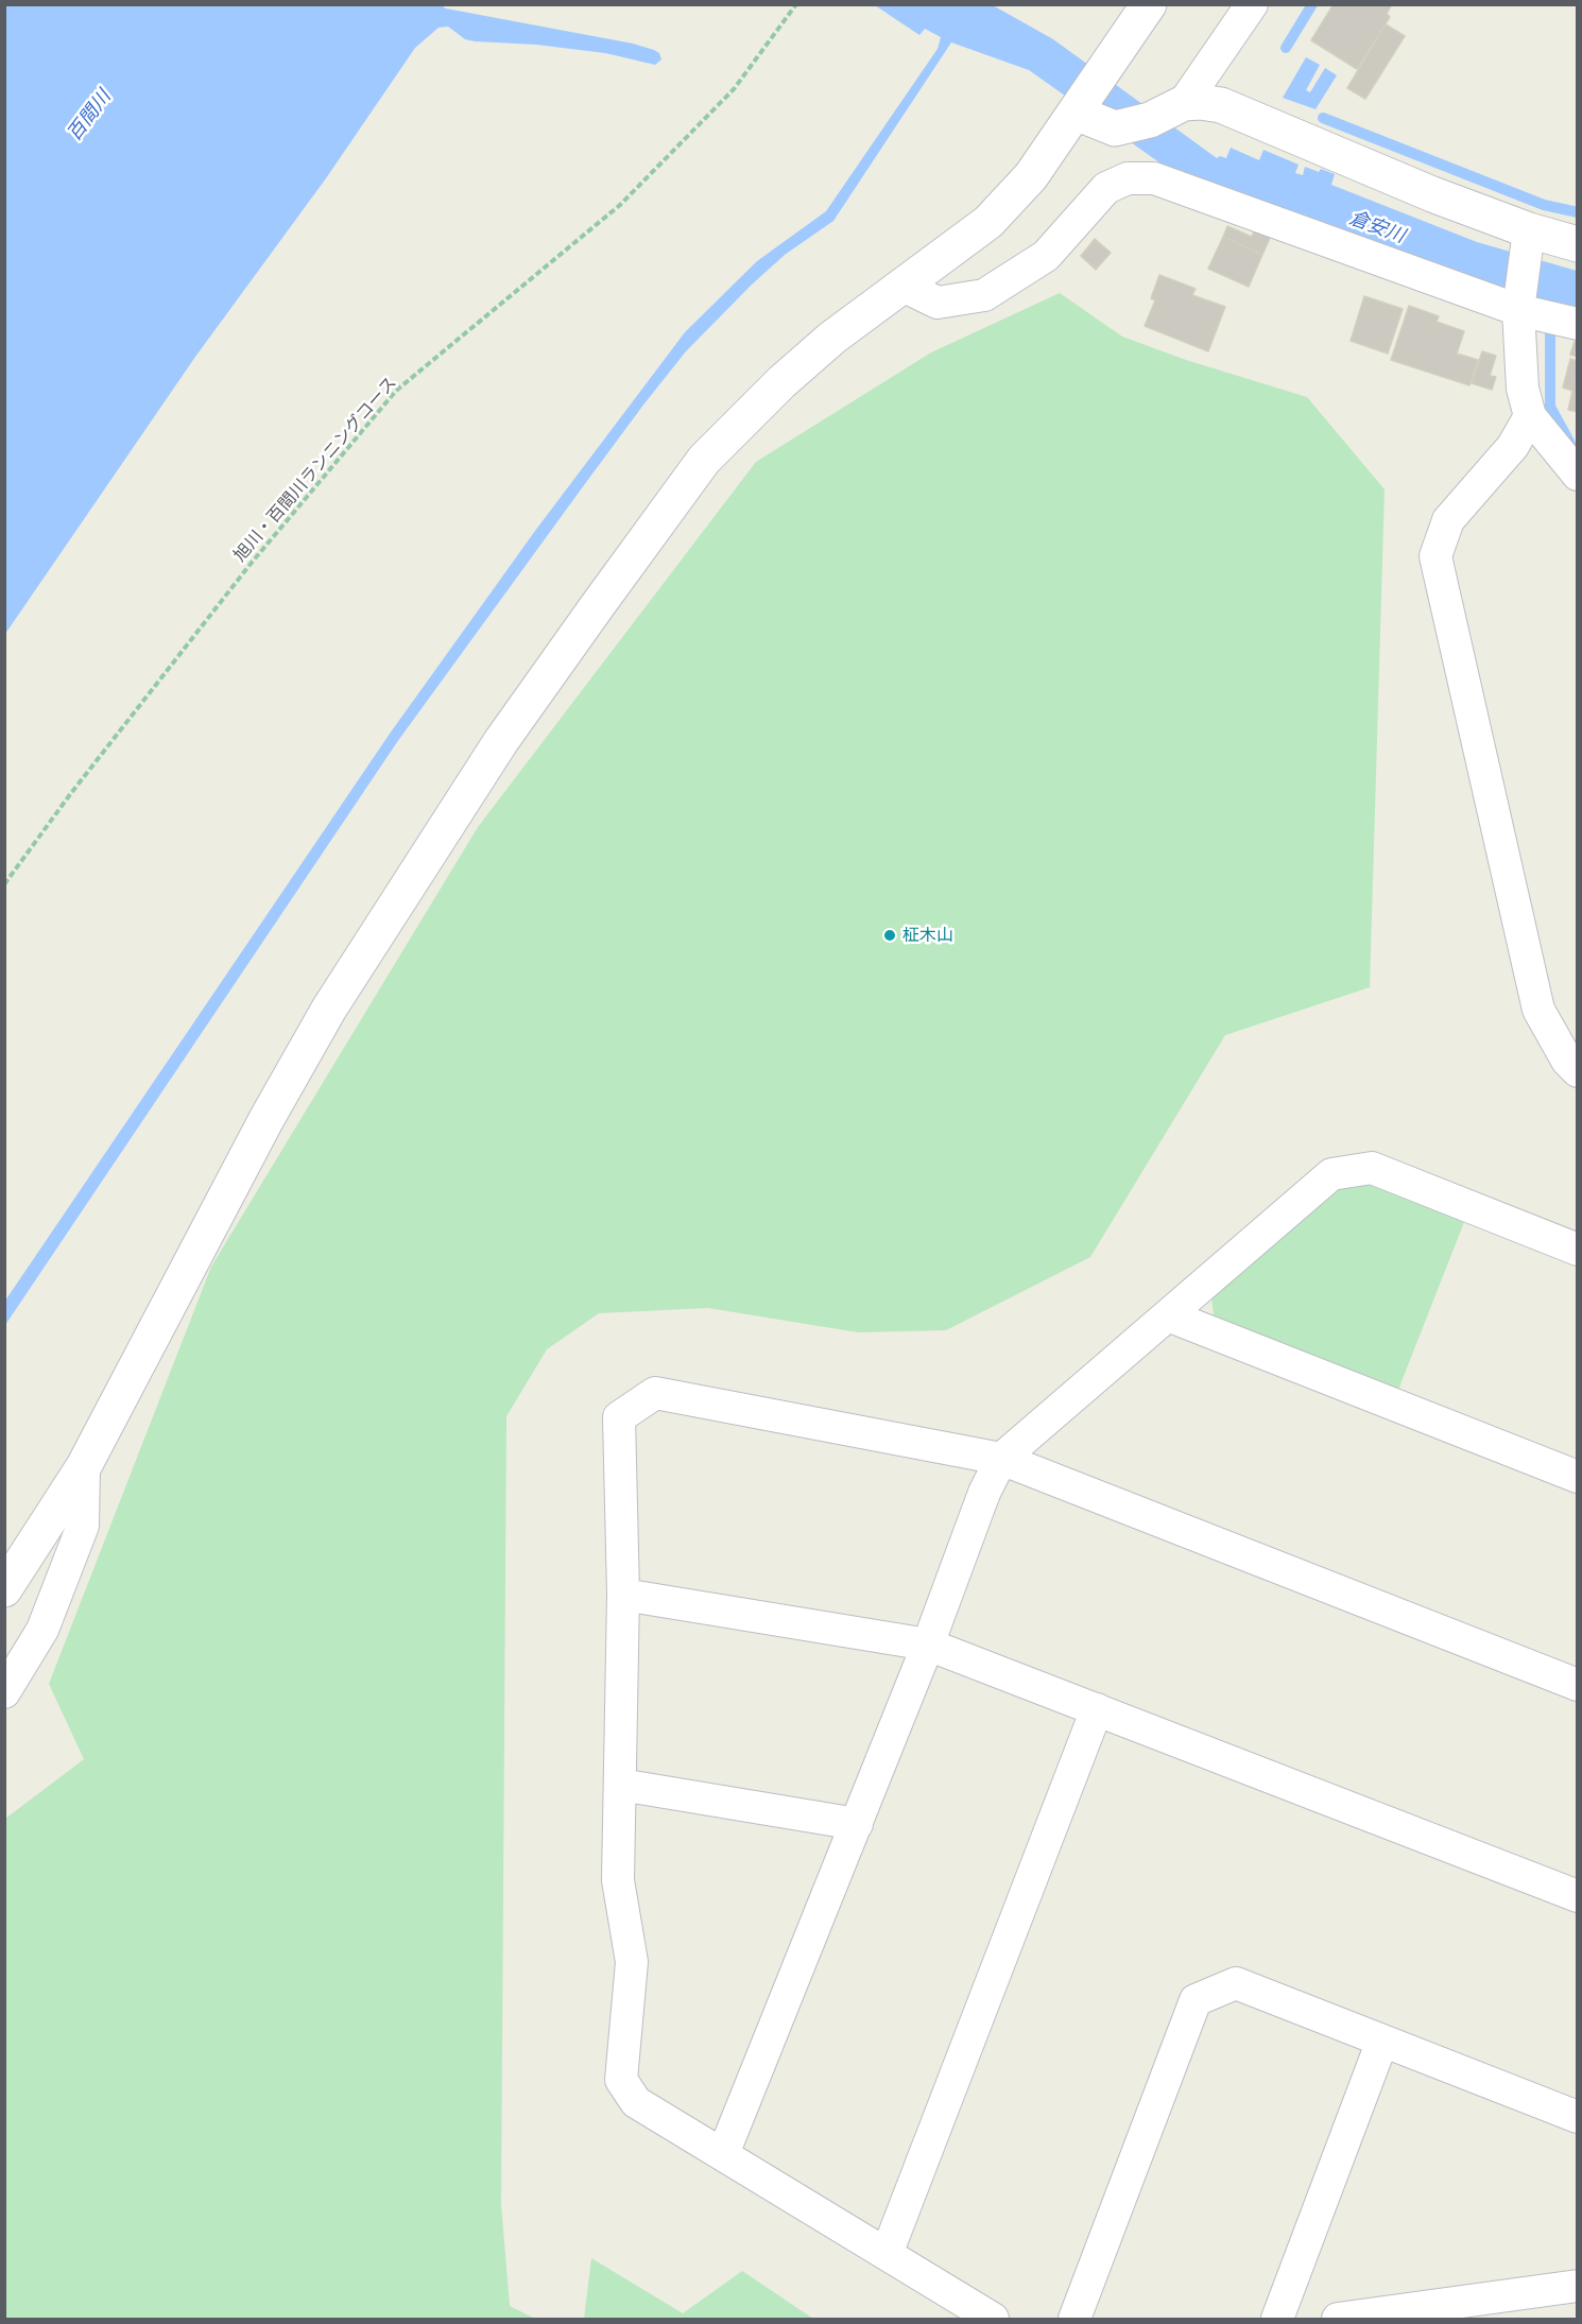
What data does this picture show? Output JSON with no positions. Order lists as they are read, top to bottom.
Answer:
{
  "streets": {
    "path": ["旭川・百間川ランニングコース"]
  },
  "water": ["百間川", "倉安川"],
  "places": ["柾木山"]
}
